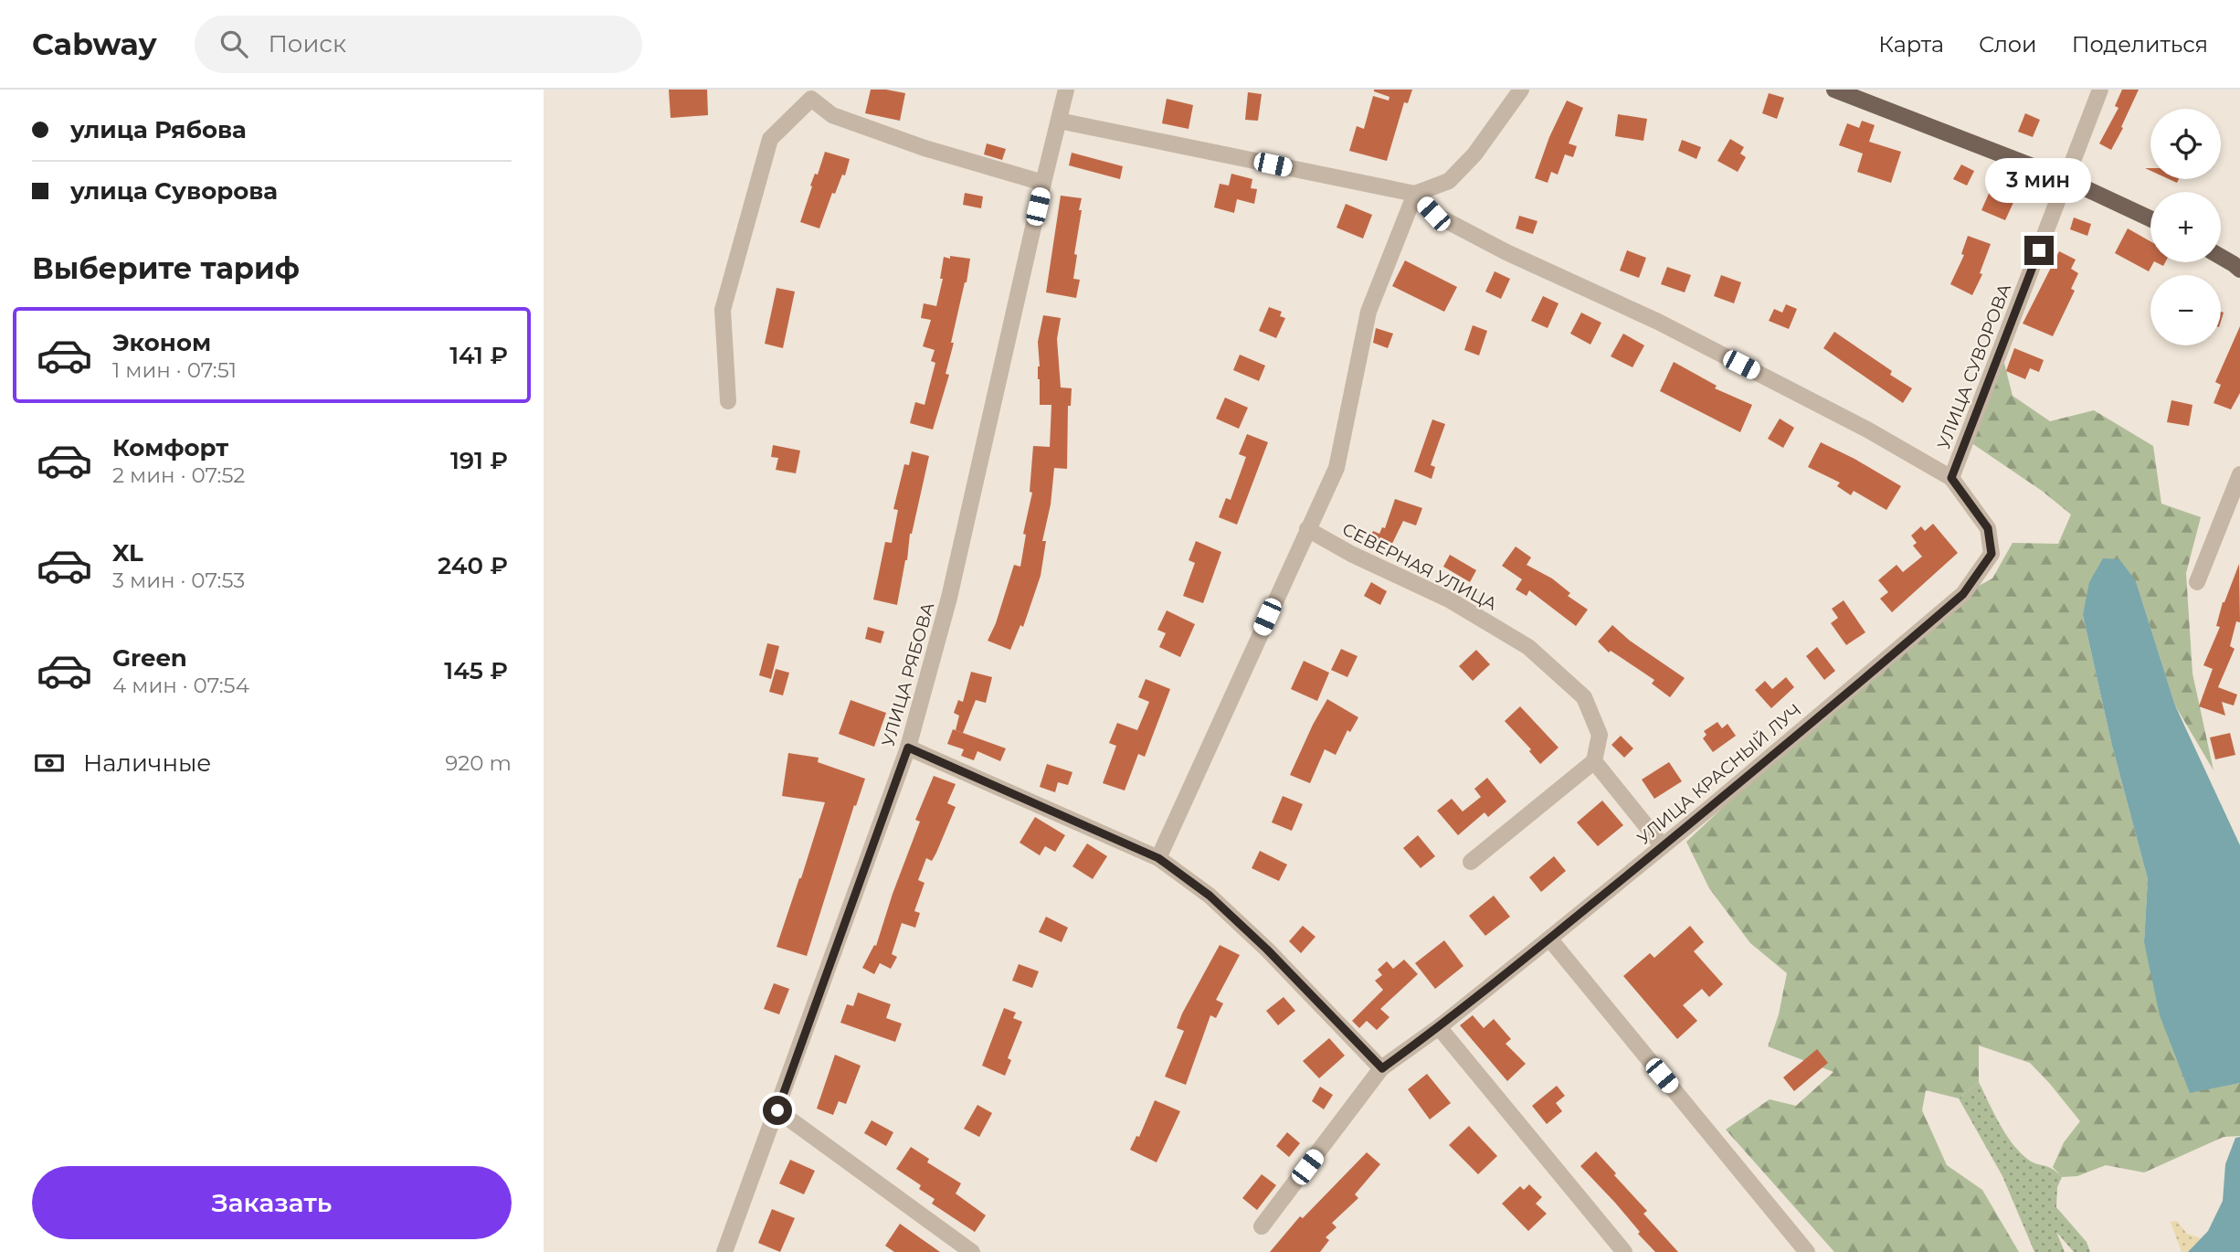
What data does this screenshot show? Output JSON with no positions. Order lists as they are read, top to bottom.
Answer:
{
  "streets": {
    "street": [
      "УЛИЦА СУВОРОВА",
      "СЕВЕРНАЯ УЛИЦА",
      "УЛИЦА РЯБОВА",
      "УЛИЦА КРАСНЫЙ ЛУЧ"
    ]
  },
  "crossings": [
    ["УЛИЦА СУВОРОВА", "УЛИЦА КРАСНЫЙ ЛУЧ"]
  ],
  "page": {
    "header": "Cabway",
    "search": "Поиск",
    "nav": ["Карта", "Слои", "Поделиться"],
    "banner": ["улица Рябова", "улица Суворова"],
    "map_buttons": ["+", "−"],
    "bubble": "3 мин",
    "heading": "Выберите тариф",
    "list": [
      {
        "name": "Эконом",
        "note": "1 мин · 07:51",
        "value": "141 ₽"
      },
      {
        "name": "Комфорт",
        "note": "2 мин · 07:52",
        "value": "191 ₽"
      },
      {
        "name": "XL",
        "note": "3 мин · 07:53",
        "value": "240 ₽"
      },
      {
        "name": "Green",
        "note": "4 мин · 07:54",
        "value": "145 ₽"
      }
    ],
    "pay": ["Наличные", "920 m"],
    "buttons": "Заказать"
  }
}
